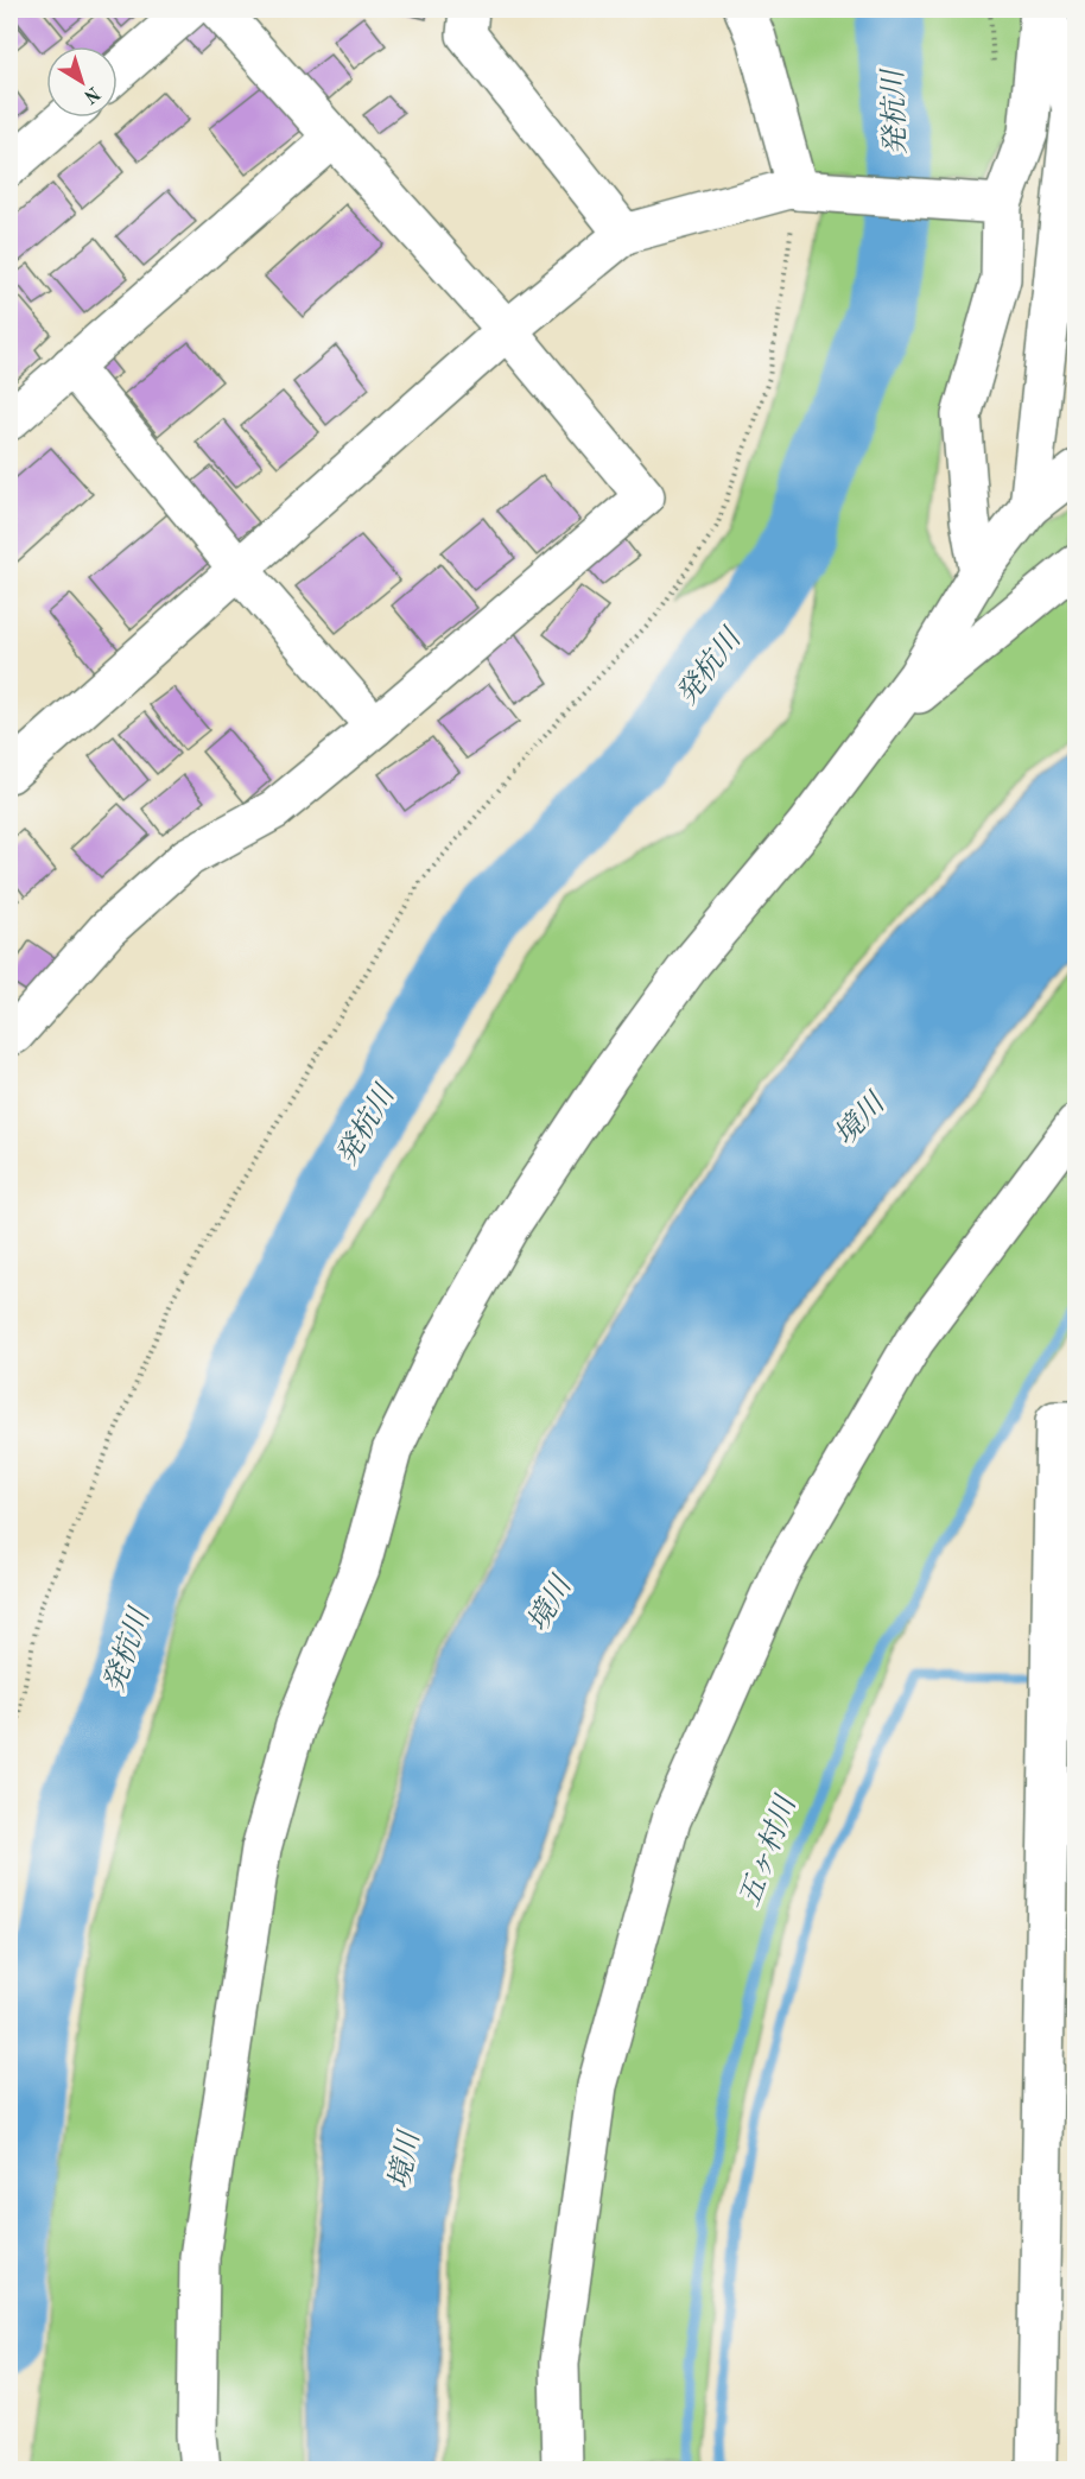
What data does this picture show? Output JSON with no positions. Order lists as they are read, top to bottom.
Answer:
{
  "water": ["発杭川", "境川", "五ヶ村川"],
  "north": "bottom right"
}
